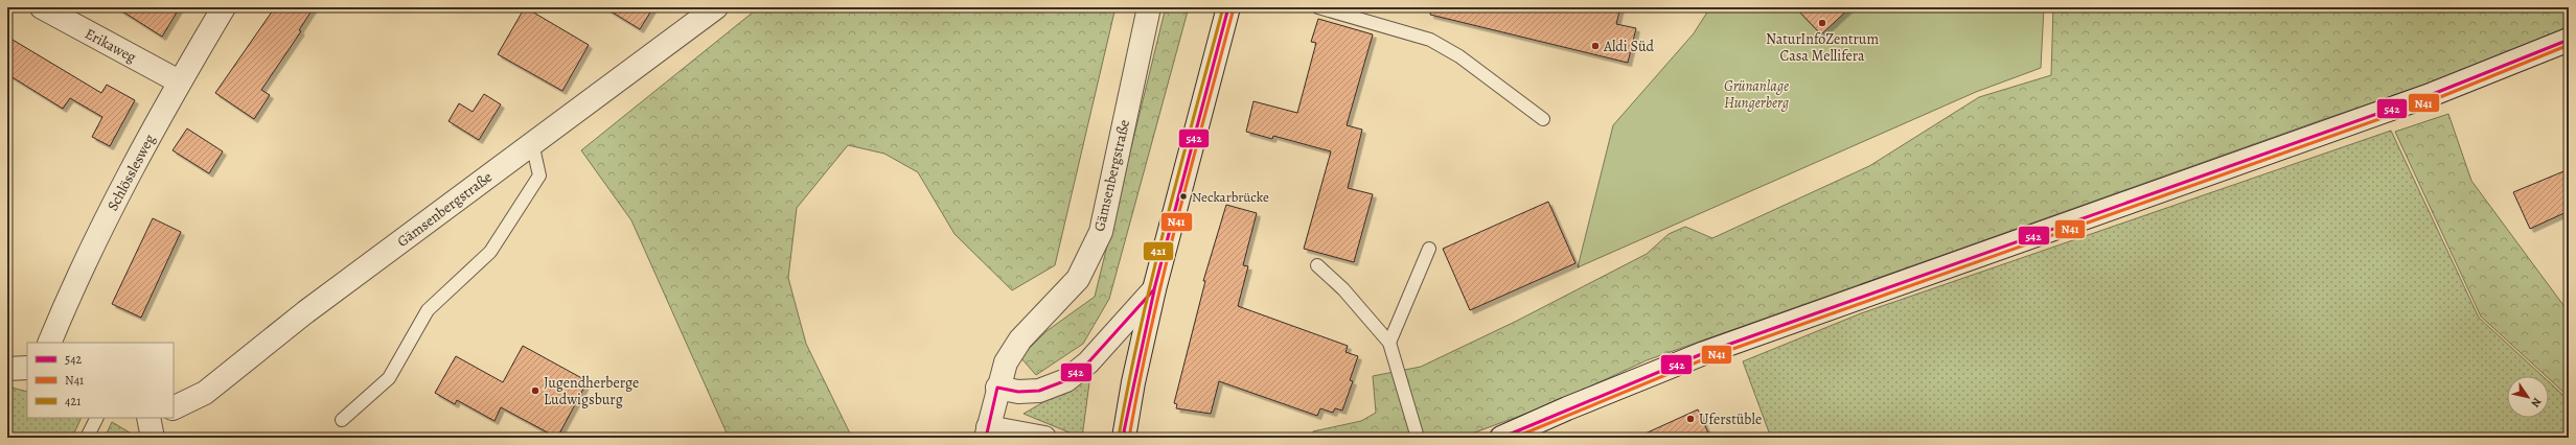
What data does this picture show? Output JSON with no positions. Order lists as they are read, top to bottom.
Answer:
{
  "streets": {
    "street": ["Erikaweg", "Schlösslesweg", "Gämsenbergstraße"]
  },
  "crossings": [
    ["Erikaweg", "Schlösslesweg"]
  ],
  "parks": ["Grünanlage Hungerberg"],
  "places": [
    "NaturInfoZentrum Casa Mellifera",
    "Aldi Süd",
    "Neckarbrücke",
    "Jugendherberge Ludwigsburg",
    "Uferstüble"
  ],
  "lines": ["transit line 542", "transit line 421", "transit line N41"],
  "legend": ["542", "N41", "421"],
  "north": "bottom right"
}
